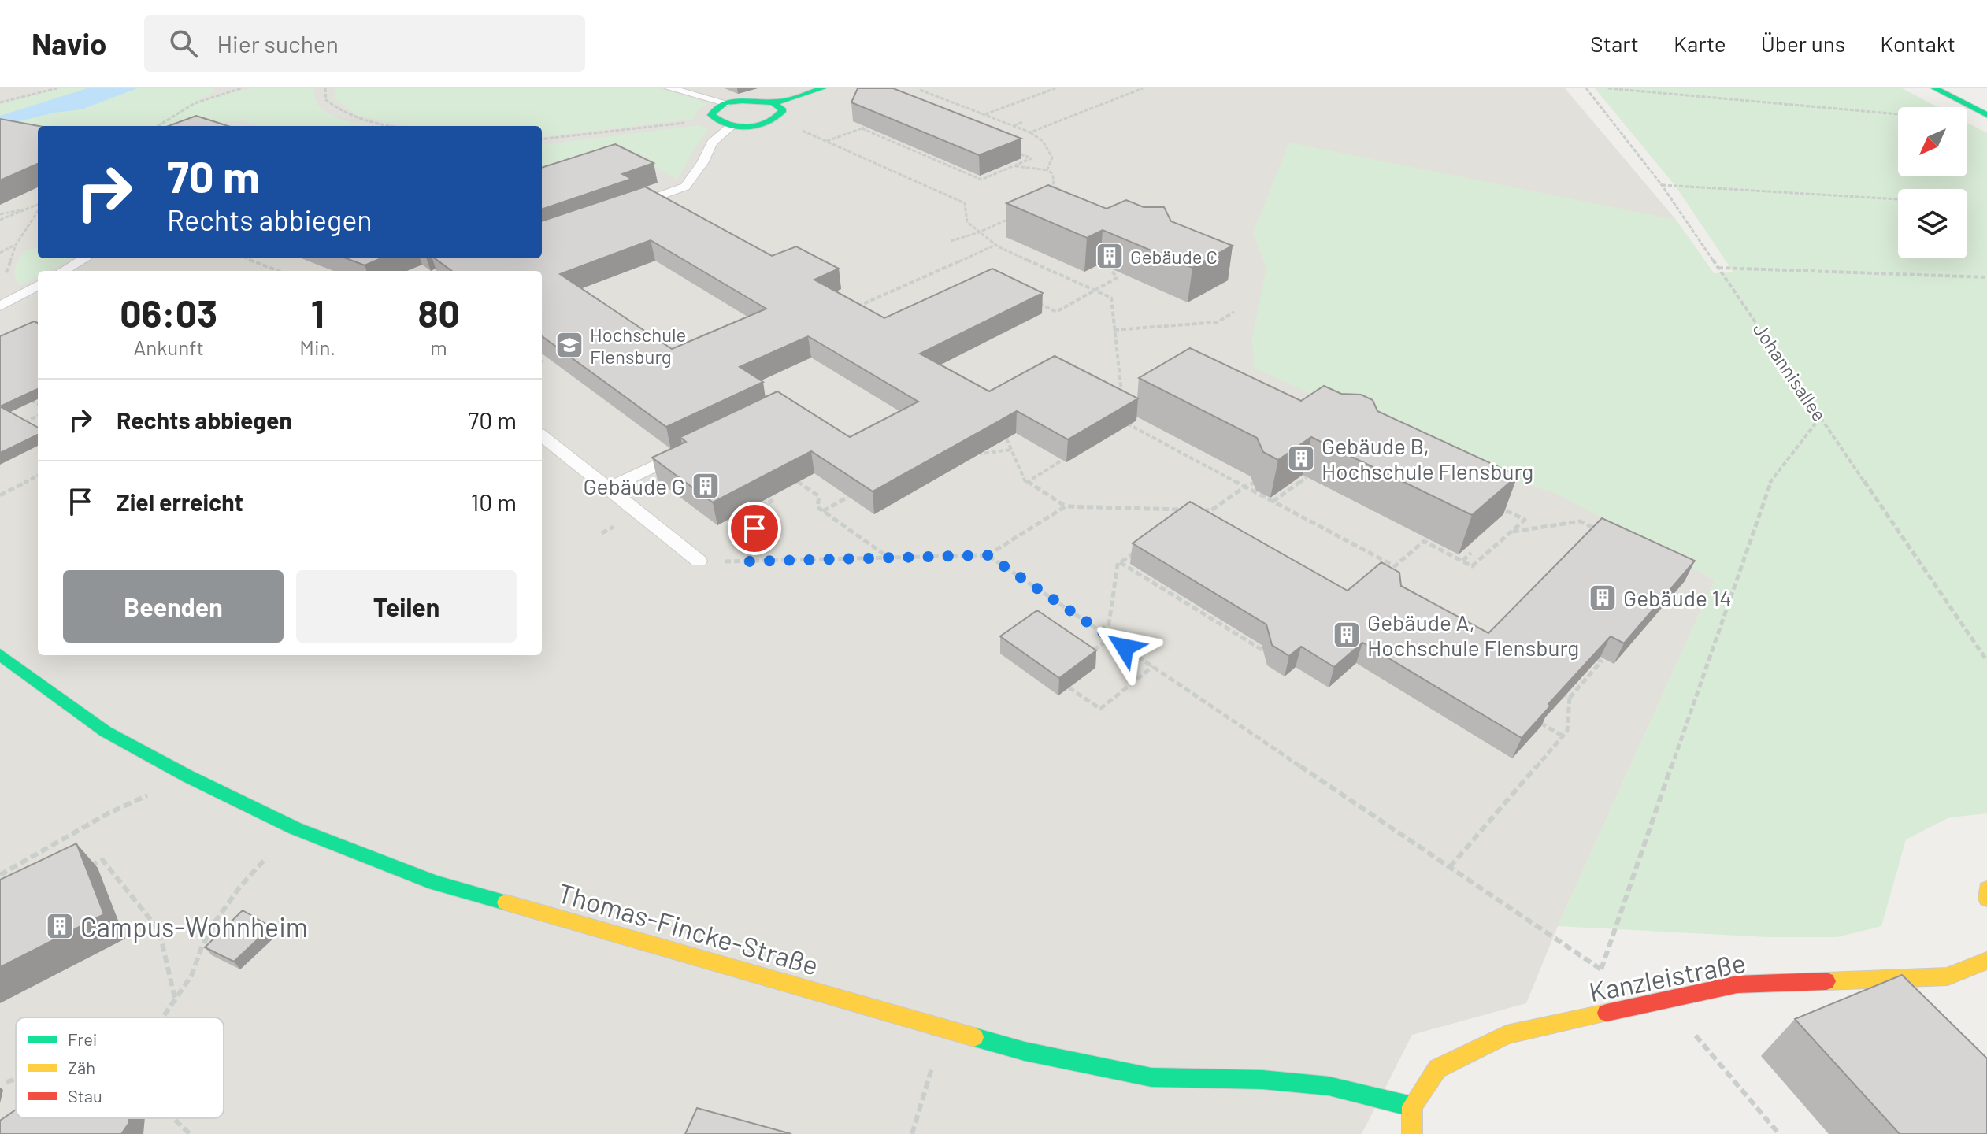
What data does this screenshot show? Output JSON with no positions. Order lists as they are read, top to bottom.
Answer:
{
  "streets": {
    "street": ["Thomas-Fincke-Straße", "Kanzleistraße"],
    "path": ["Johannisallee"]
  },
  "crossings": [
    ["Thomas-Fincke-Straße", "Kanzleistraße"]
  ],
  "places": {
    "building": [
      "Gebäude C",
      "Gebäude B, Hochschule Flensburg",
      "Gebäude G",
      "Gebäude 14",
      "Gebäude A, Hochschule Flensburg",
      "Campus-Wohnheim"
    ],
    "school or university": ["Hochschule Flensburg"]
  },
  "legend": ["Frei", "Zäh", "Stau"],
  "north": "bottom left",
  "page": {
    "header": "Navio",
    "search": "Hier suchen",
    "nav": [
      "Start",
      "Karte",
      "Über uns",
      "Kontakt"
    ],
    "turn": ["70 m", "Rechts abbiegen"],
    "eta": [
      "06:03",
      "Ankunft",
      "1",
      "Min.",
      "80",
      "m"
    ],
    "list": [
      {
        "name": "Rechts abbiegen",
        "value": "70 m"
      },
      {
        "name": "Ziel erreicht",
        "value": "10 m"
      }
    ],
    "buttons": ["Beenden", "Teilen"]
  }
}
